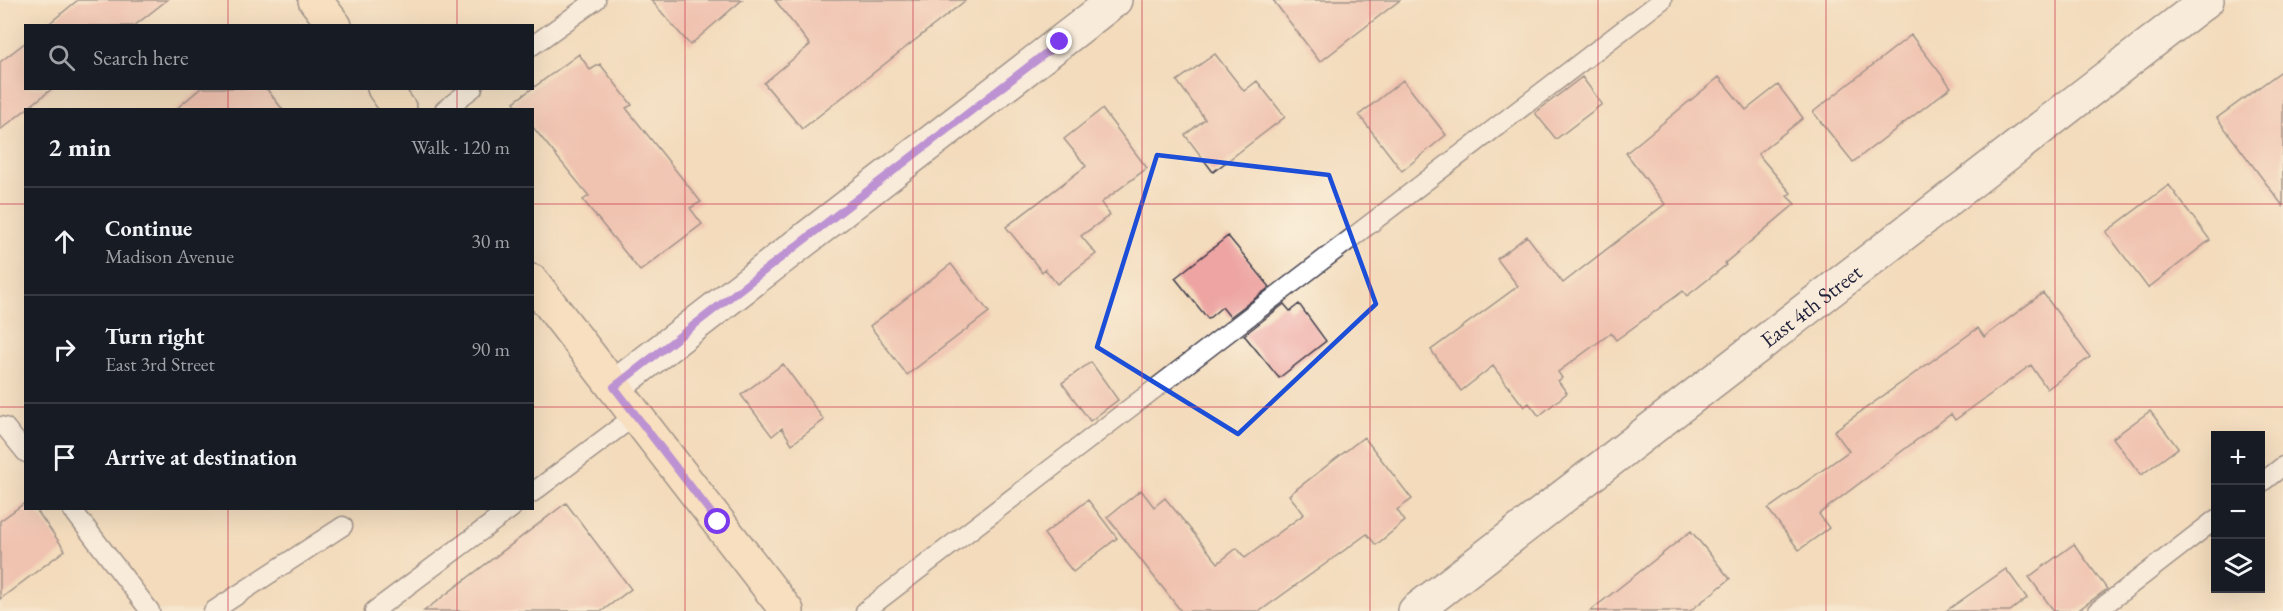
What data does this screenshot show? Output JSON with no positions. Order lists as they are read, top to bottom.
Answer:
{
  "streets": {
    "street": ["East 4th Street"]
  },
  "page": {
    "search": "Search here",
    "heading": ["2 min", "Walk · 120 m"],
    "list": [
      ["Continue", "Madison Avenue", "30 m"],
      ["Turn right", "East 3rd Street", "90 m"],
      "Arrive at destination"
    ],
    "map_buttons": ["+", "−"]
  }
}
